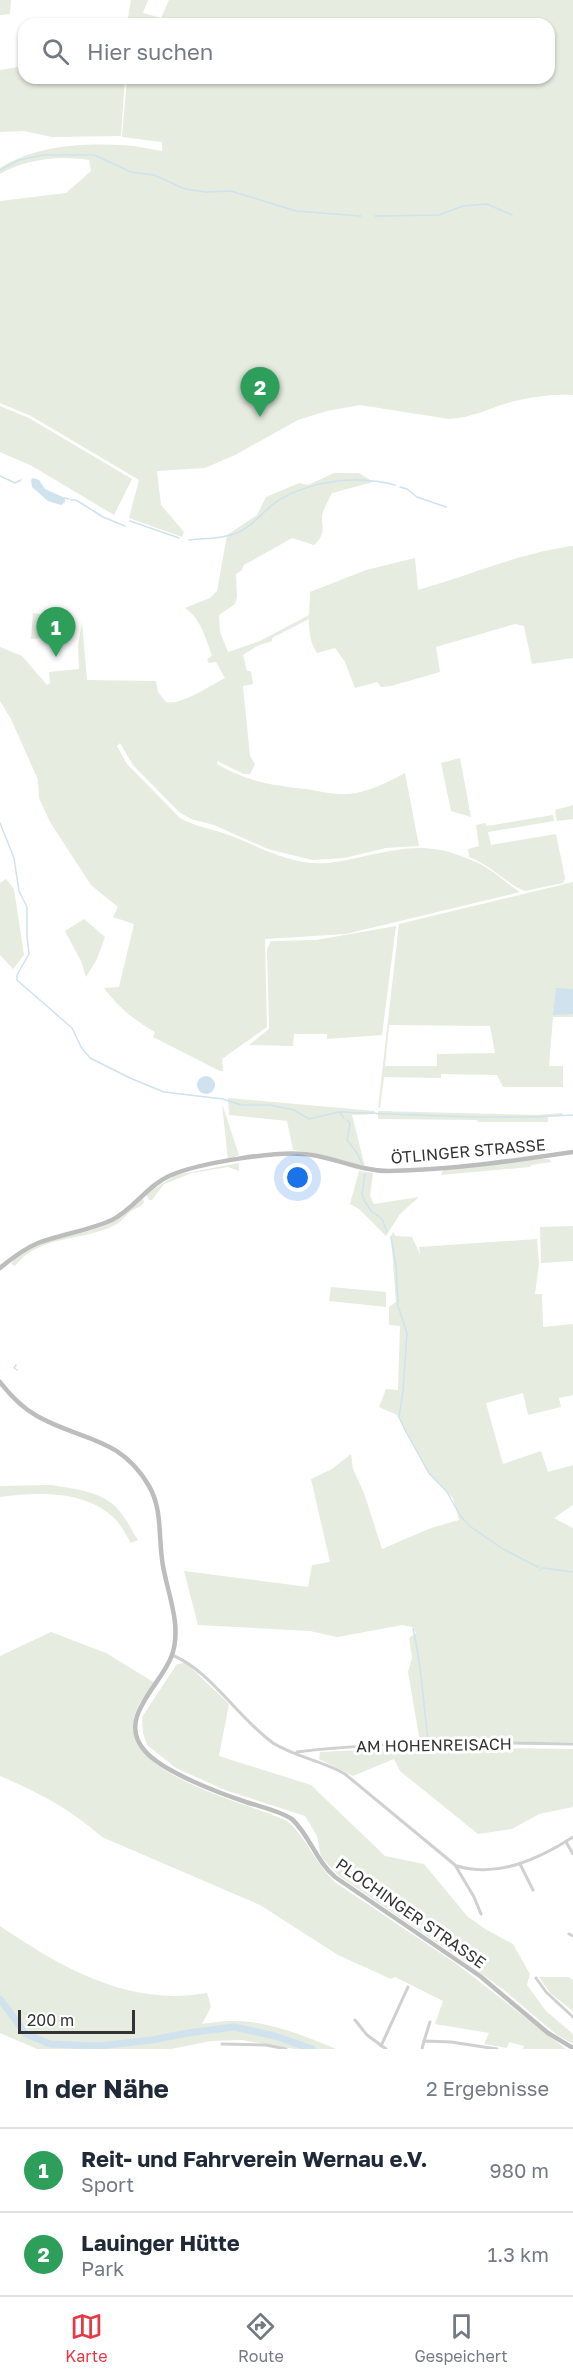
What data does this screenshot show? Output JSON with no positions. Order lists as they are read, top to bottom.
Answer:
{
  "streets": {
    "main road": ["ÖTLINGER STRASSE", "PLOCHINGER STRASSE"],
    "street": ["AM HOHENREISACH"]
  },
  "scale_bar": "200 m",
  "page": {
    "search": "Hier suchen",
    "pins": ["2", "1"],
    "scale": "200 m",
    "heading": ["In der Nähe", "2 Ergebnisse"],
    "list": [
      {
        "mark": "1",
        "name": "Reit- und Fahrverein Wernau e.V.",
        "note": "Sport",
        "value": "980 m"
      },
      {
        "mark": "2",
        "name": "Lauinger Hütte",
        "note": "Park",
        "value": "1.3 km"
      }
    ],
    "nav": ["Karte", "Route", "Gespeichert"]
  }
}
